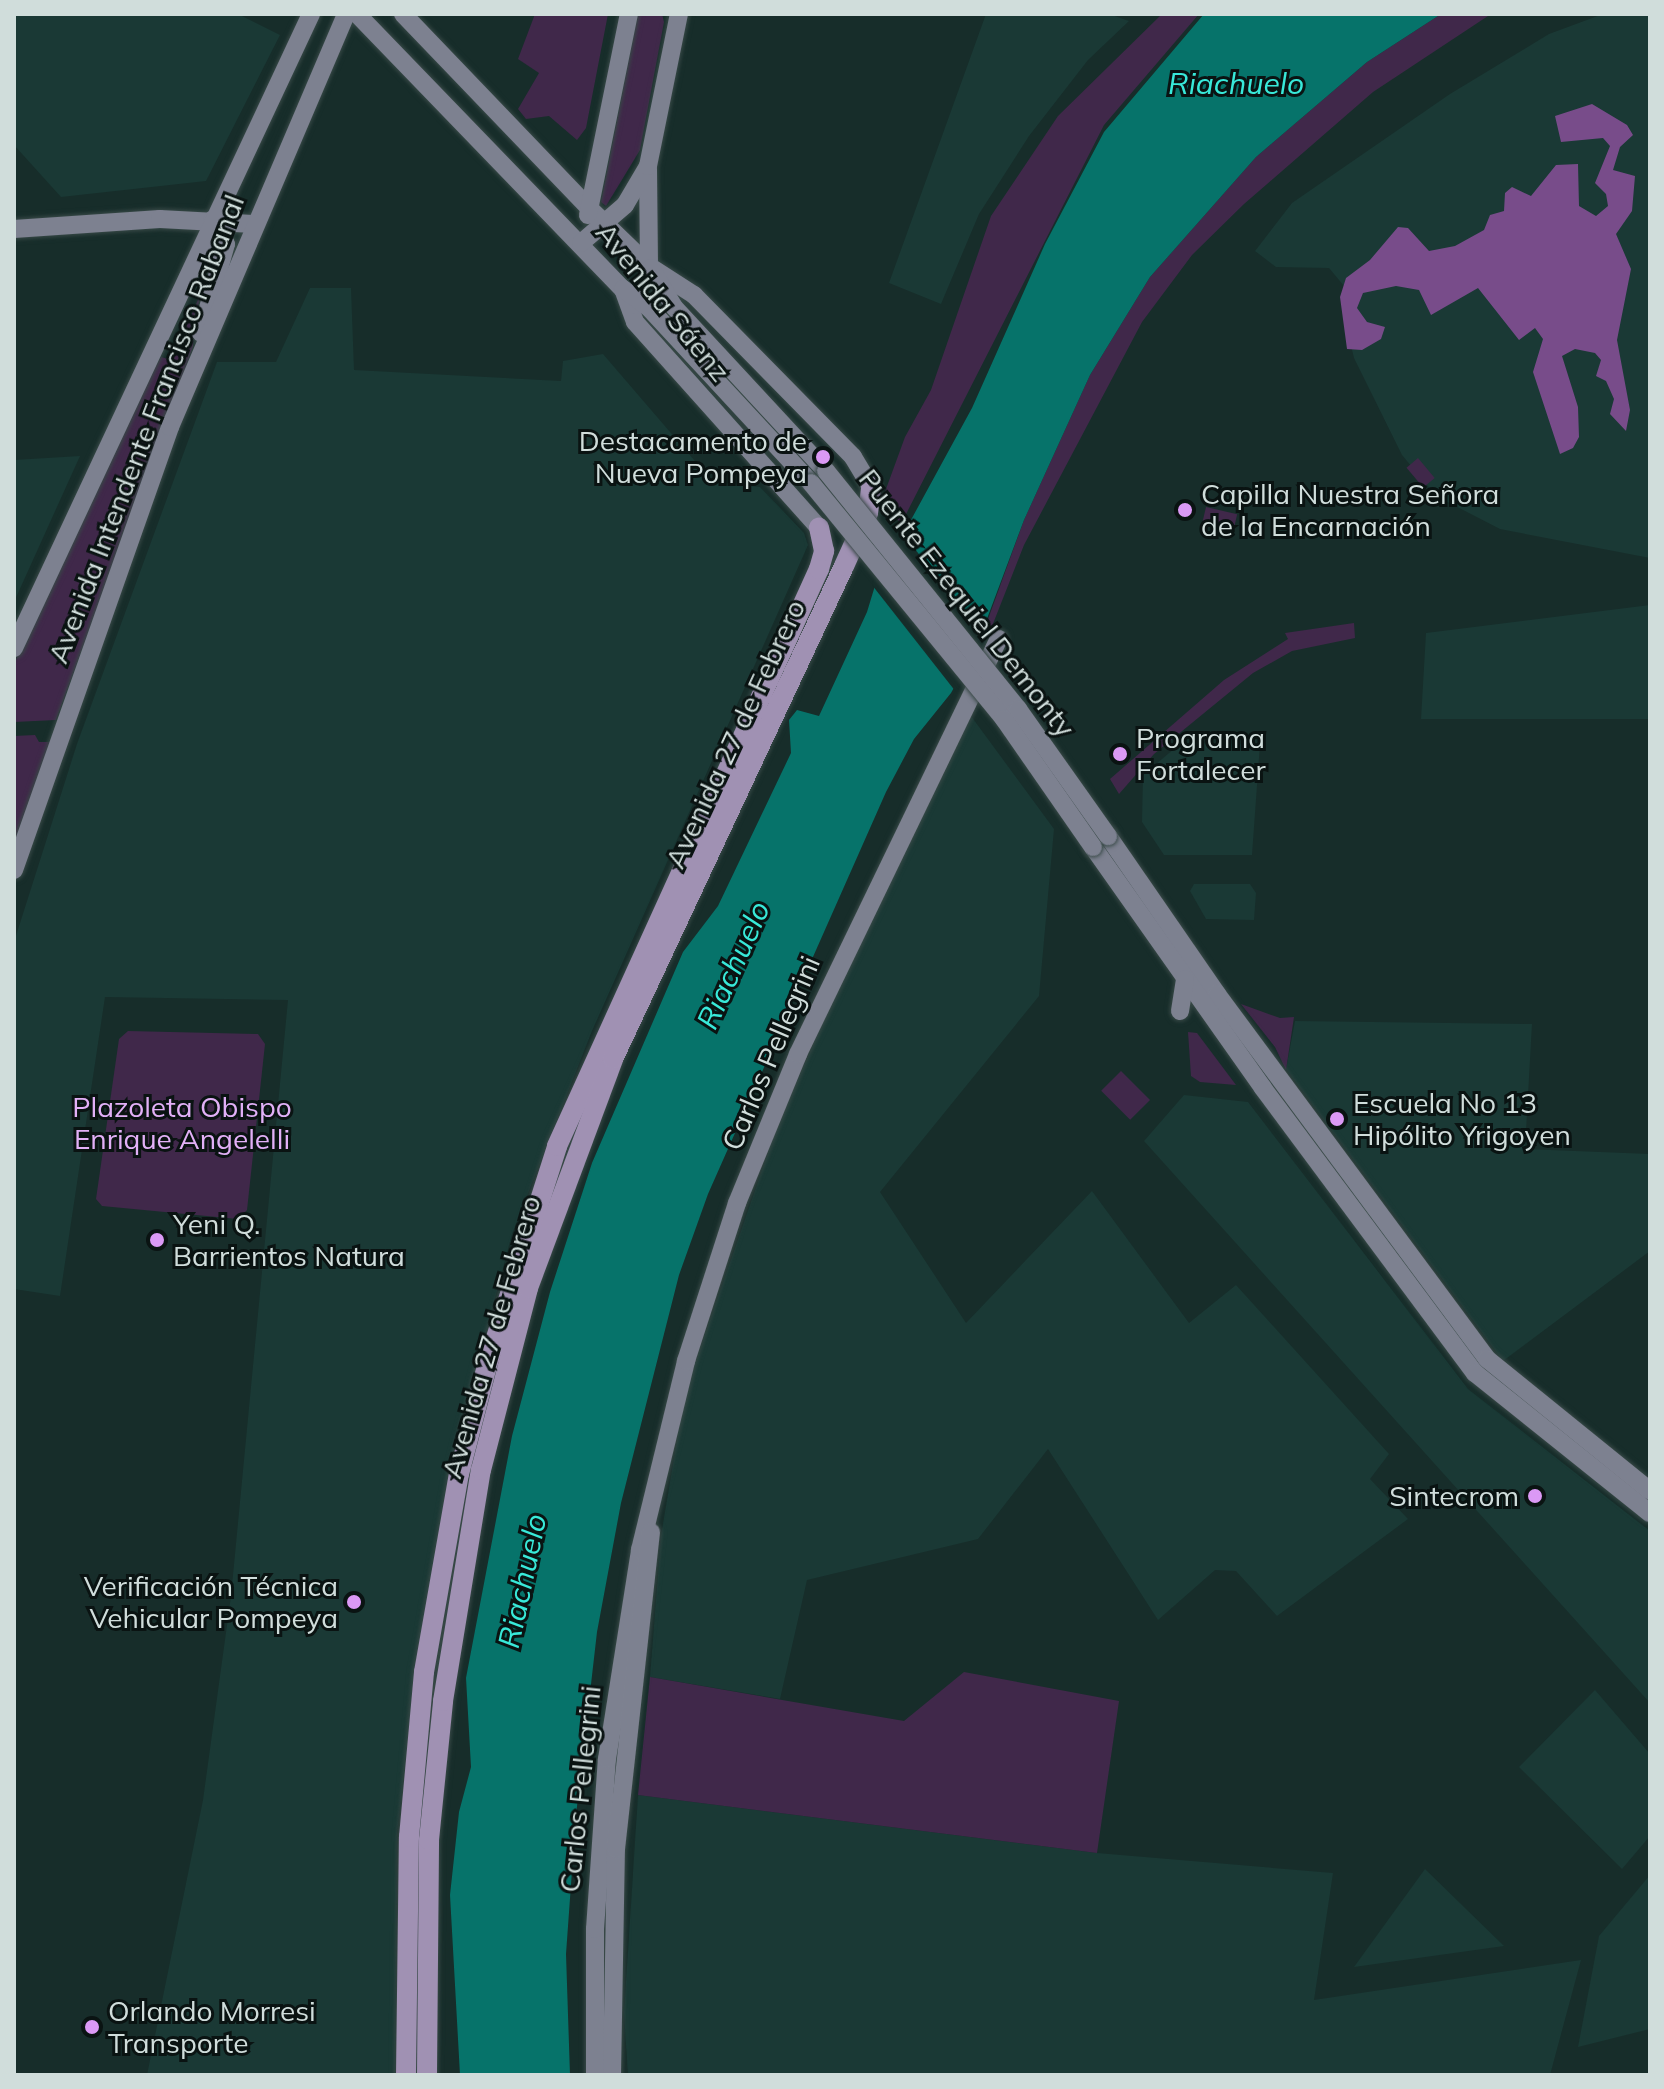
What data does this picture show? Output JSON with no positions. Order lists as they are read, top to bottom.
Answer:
{
  "streets": {
    "main road": [
      "Avenida Sáenz",
      "Avenida Intendente Francisco Rabanal",
      "Puente Ezequiel Demonty",
      "Avenida 27 de Febrero",
      "Carlos Pellegrini"
    ]
  },
  "crossings": [
    ["Avenida Sáenz", "Puente Ezequiel Demonty"],
    ["Avenida Sáenz", "Avenida 27 de Febrero"]
  ],
  "water": ["Riachuelo"],
  "parks": ["Plazoleta Obispo Enrique Angelelli"],
  "places": [
    "Destacamento de Nueva Pompeya",
    "Capilla Nuestra Señora de la Encarnación",
    "Programa Fortalecer",
    "Escuela No 13 Hipólito Yrigoyen",
    "Yeni Q. Barrientos Natura",
    "Sintecrom",
    "Verificación Técnica Vehicular Pompeya",
    "Orlando Morresi Transporte"
  ]
}
